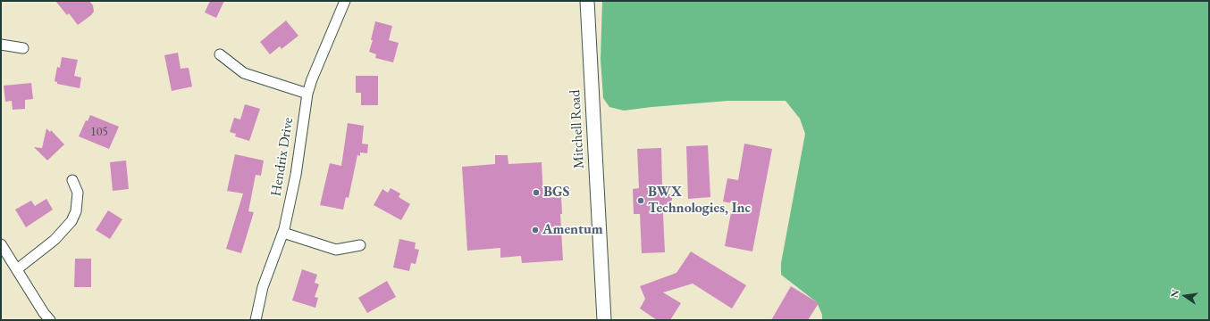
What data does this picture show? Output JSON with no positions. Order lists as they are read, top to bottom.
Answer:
{
  "streets": {
    "street": ["Mitchell Road", "Hendrix Drive"]
  },
  "places": ["BGS", "BWX Technologies, Inc", "Amentum"],
  "house_numbers": ["105"],
  "north": "left"
}
